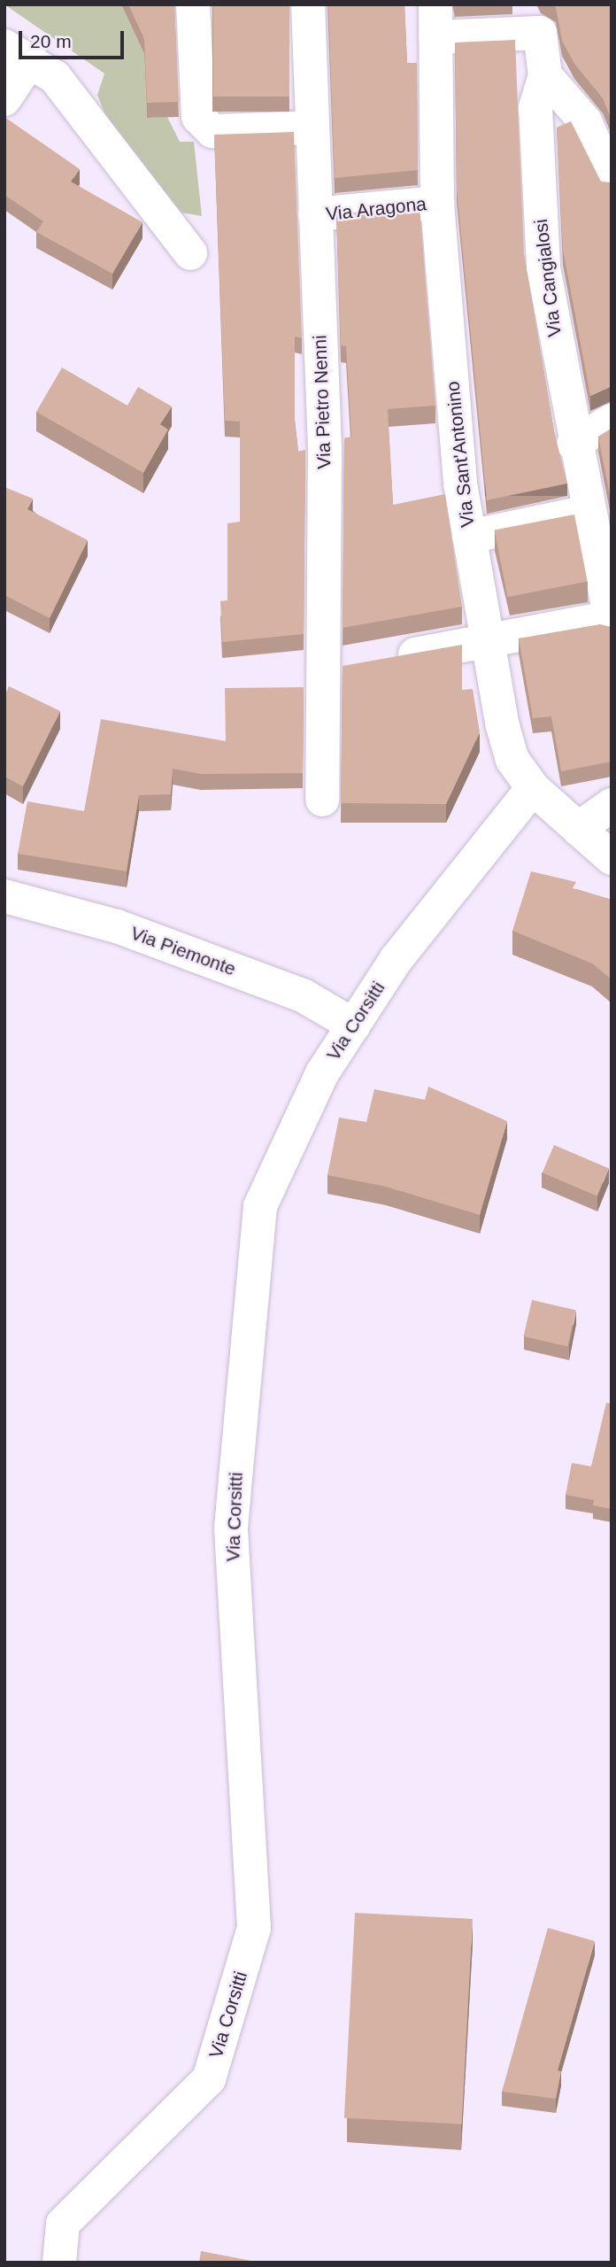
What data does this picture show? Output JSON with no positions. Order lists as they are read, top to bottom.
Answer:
{
  "streets": {
    "street": [
      "Via Aragona",
      "Via Cangialosi",
      "Via Pietro Nenni",
      "Via Sant'Antonino",
      "Via Piemonte",
      "Via Corsitti"
    ]
  },
  "crossings": [
    ["Via Aragona", "Via Pietro Nenni"],
    ["Via Aragona", "Via Sant'Antonino"],
    ["Via Cangialosi", "Via Sant'Antonino"],
    ["Via Sant'Antonino", "Via Corsitti"],
    ["Via Piemonte", "Via Corsitti"]
  ],
  "scale_bar": "20 m"
}
